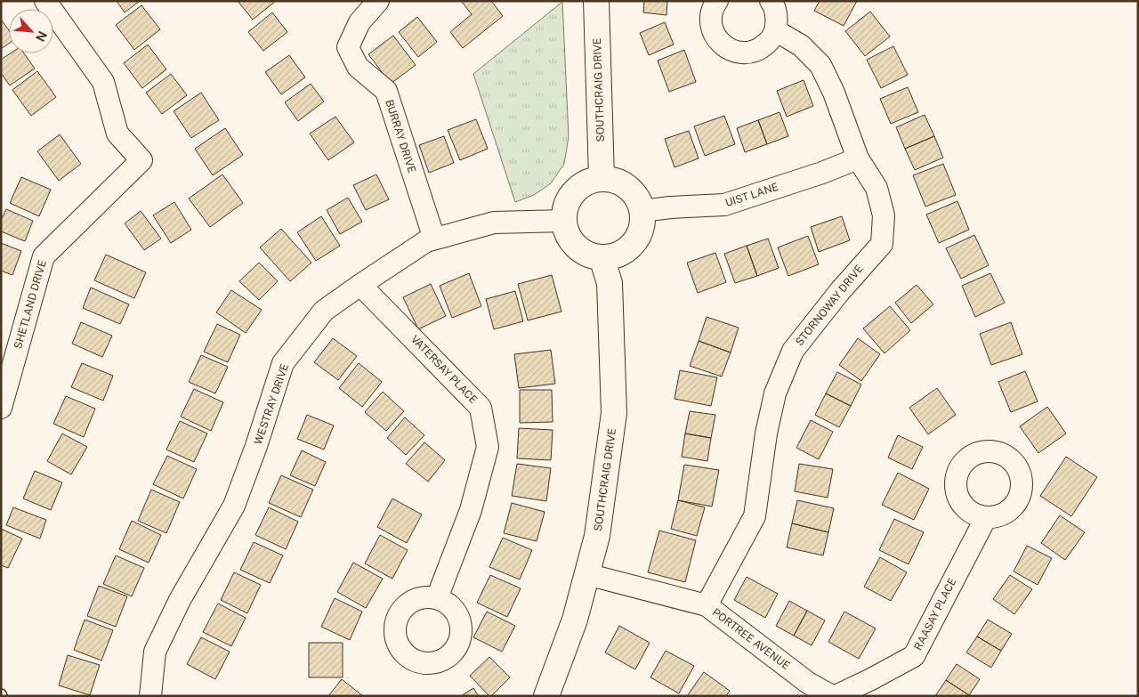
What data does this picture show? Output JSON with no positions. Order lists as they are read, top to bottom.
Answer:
{
  "streets": {
    "street": [
      "SOUTHCRAIG DRIVE",
      "BURRAY DRIVE",
      "UIST LANE",
      "SHETLAND DRIVE",
      "STORNOWAY DRIVE",
      "VATERSAY PLACE",
      "WESTRAY DRIVE",
      "RAASAY PLACE",
      "PORTREE AVENUE"
    ]
  },
  "crossings": [
    ["SOUTHCRAIG DRIVE", "UIST LANE"],
    ["SOUTHCRAIG DRIVE", "WESTRAY DRIVE"],
    ["SOUTHCRAIG DRIVE", "PORTREE AVENUE"],
    ["BURRAY DRIVE", "WESTRAY DRIVE"],
    ["UIST LANE", "STORNOWAY DRIVE"],
    ["UIST LANE", "WESTRAY DRIVE"],
    ["STORNOWAY DRIVE", "PORTREE AVENUE"],
    ["VATERSAY PLACE", "WESTRAY DRIVE"]
  ],
  "north": "bottom right"
}
